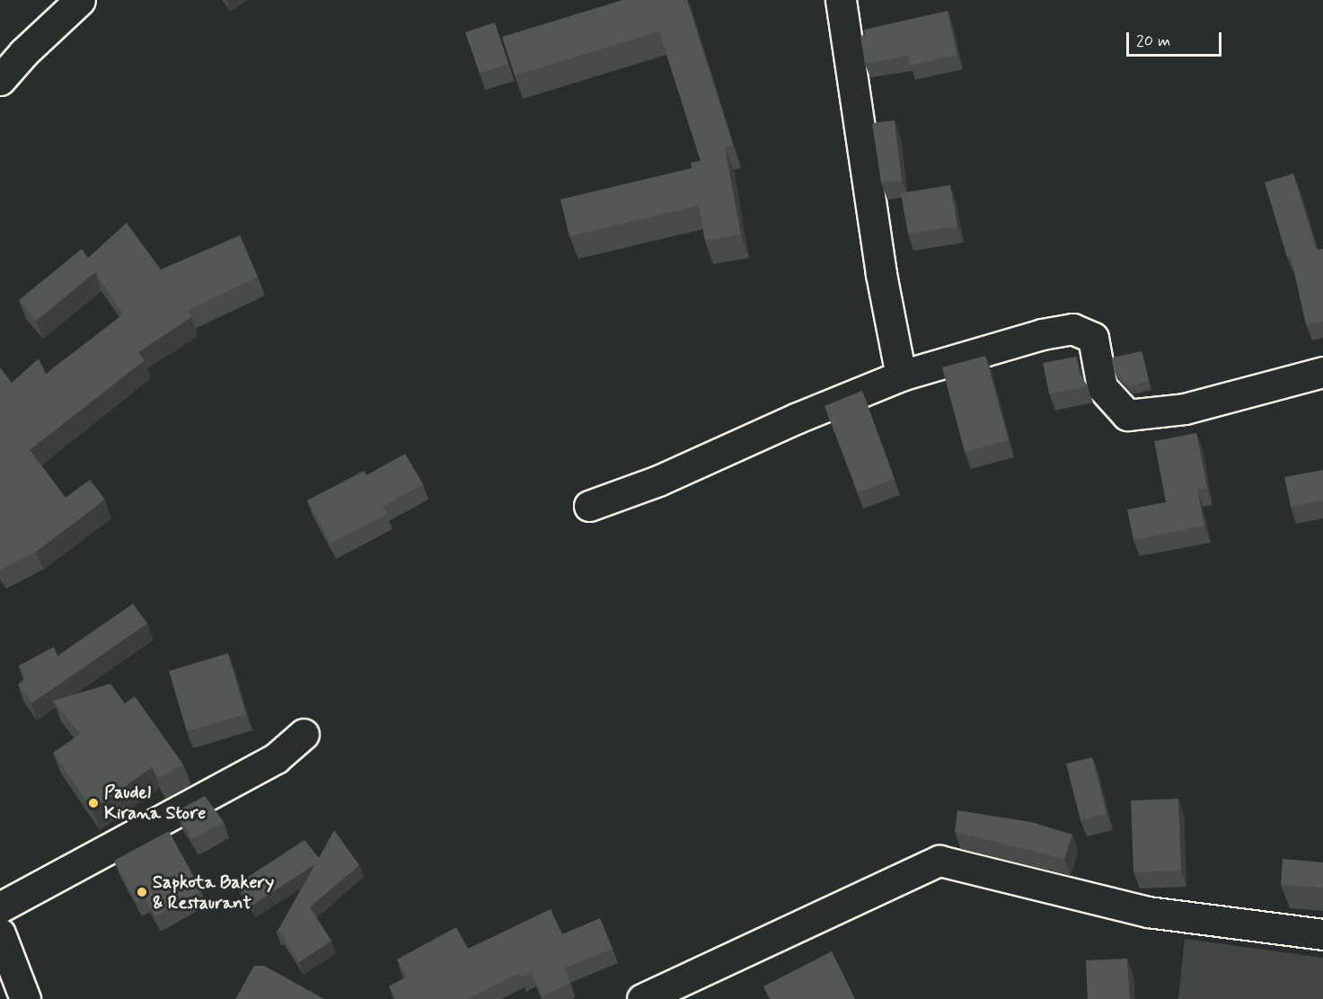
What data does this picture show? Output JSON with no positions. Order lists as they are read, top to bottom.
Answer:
{
  "places": ["Paudel Kirana Store", "Sapkota Bakery & Restaurant"],
  "scale_bar": "20 m"
}
